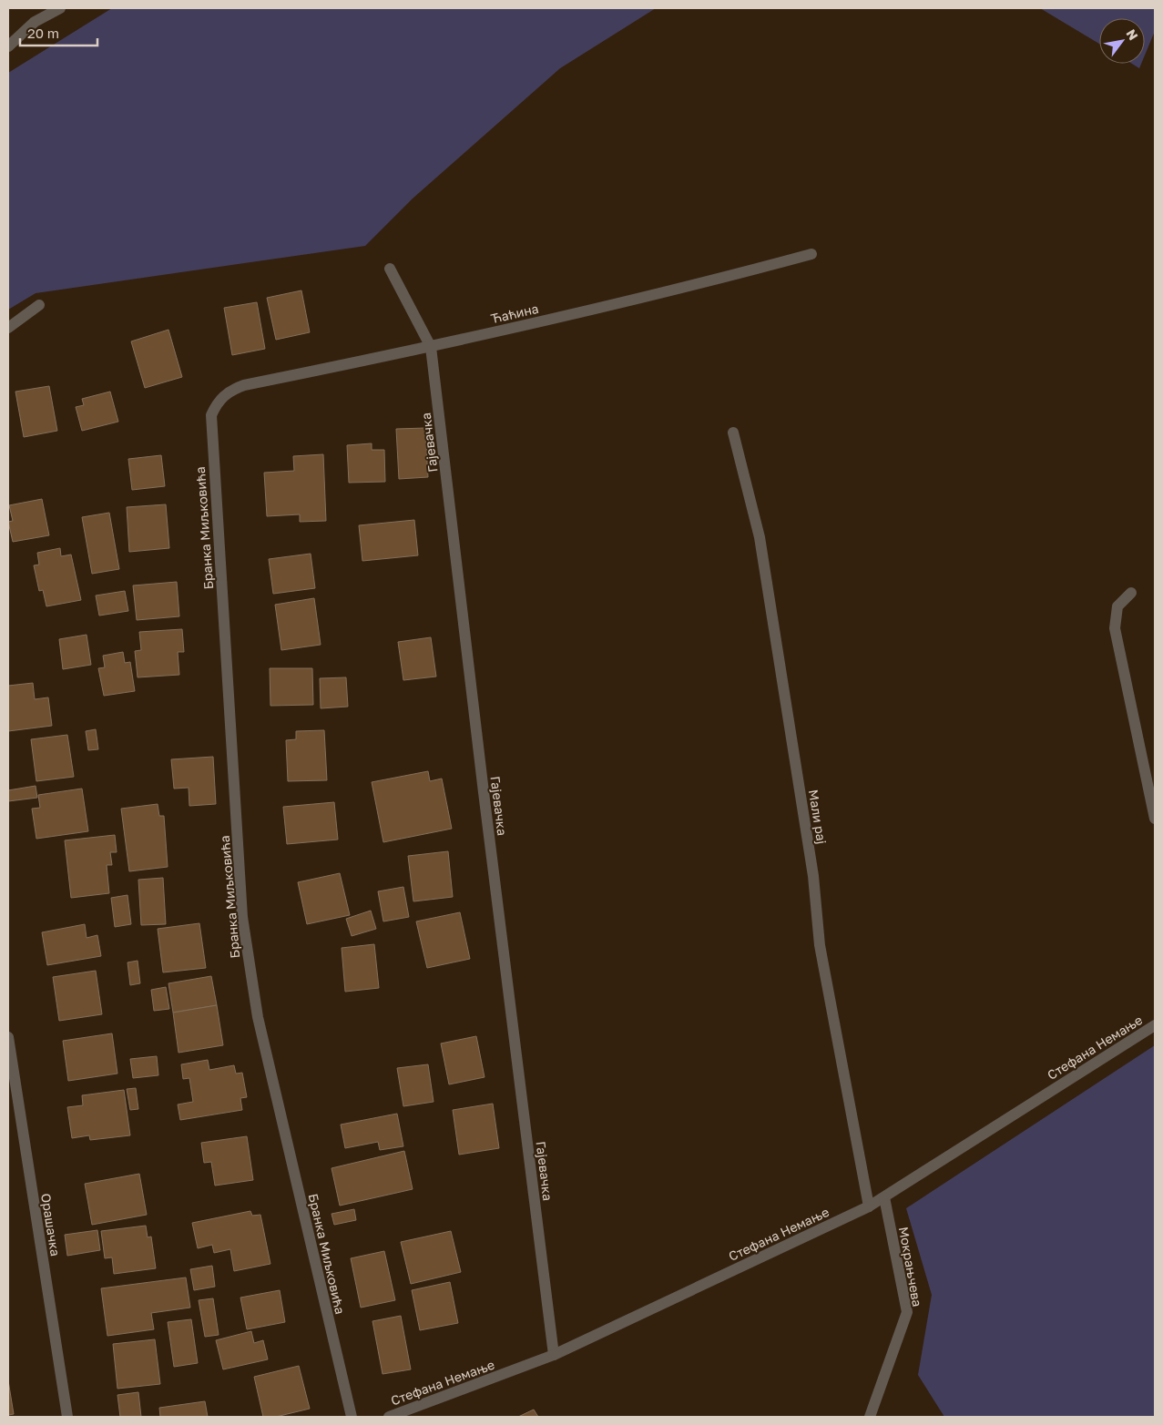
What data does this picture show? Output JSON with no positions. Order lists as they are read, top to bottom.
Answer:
{
  "streets": {
    "street": [
      "Ћаћина",
      "Гајевачка",
      "Бранка Миљковића",
      "Мали рај",
      "Стефана Немање",
      "Орашачка",
      "Мокрањчева"
    ]
  },
  "crossings": [
    ["Ћаћина", "Гајевачка"],
    ["Ћаћина", "Бранка Миљковића"],
    ["Гајевачка", "Стефана Немање"],
    ["Мали рај", "Стефана Немање"],
    ["Стефана Немање", "Мокрањчева"]
  ],
  "scale_bar": "20 m",
  "north": "top right"
}
